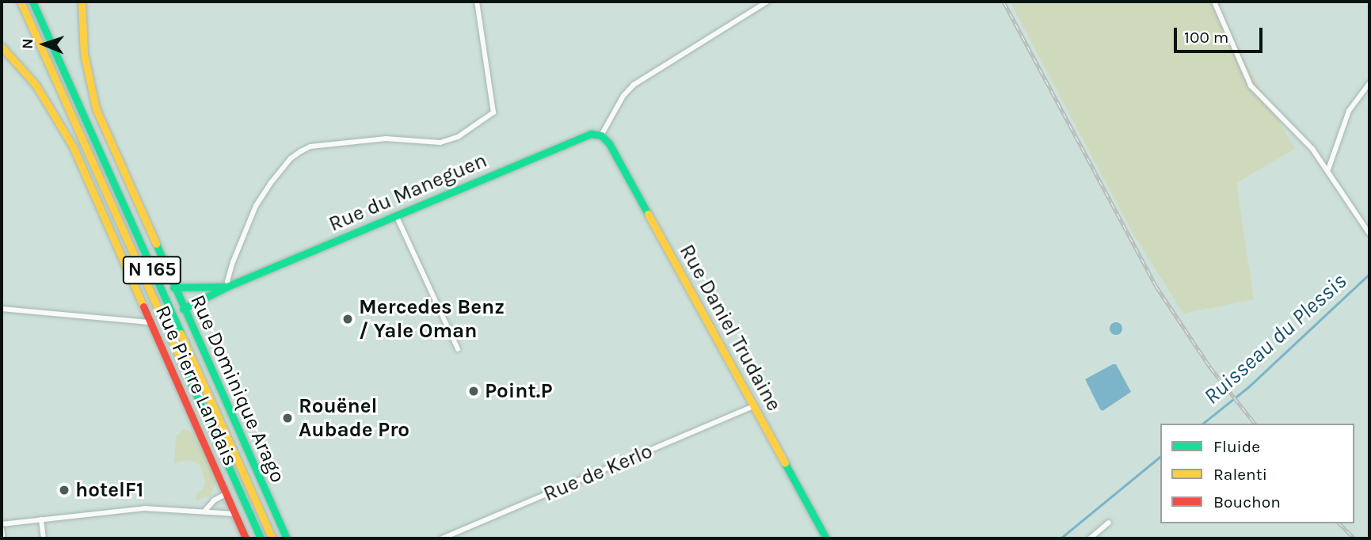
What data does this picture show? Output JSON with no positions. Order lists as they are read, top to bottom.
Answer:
{
  "streets": {
    "main road": [
      "Rue du Maneguen",
      "N 165",
      "Rue Daniel Trudaine",
      "Rue Pierre Landais",
      "Rue Dominique Arago"
    ],
    "street": ["Rue de Kerlo"]
  },
  "crossings": [
    ["Rue du Maneguen", "Rue Daniel Trudaine"],
    ["Rue du Maneguen", "Rue Dominique Arago"],
    ["Rue Daniel Trudaine", "Rue de Kerlo"]
  ],
  "water": ["Ruisseau du Plessis"],
  "places": [
    "Mercedes Benz / Yale Oman",
    "Point.P",
    "Rouënel Aubade Pro",
    "hotelF1"
  ],
  "legend": ["Fluide", "Ralenti", "Bouchon"],
  "scale_bar": "100 m",
  "north": "left"
}
